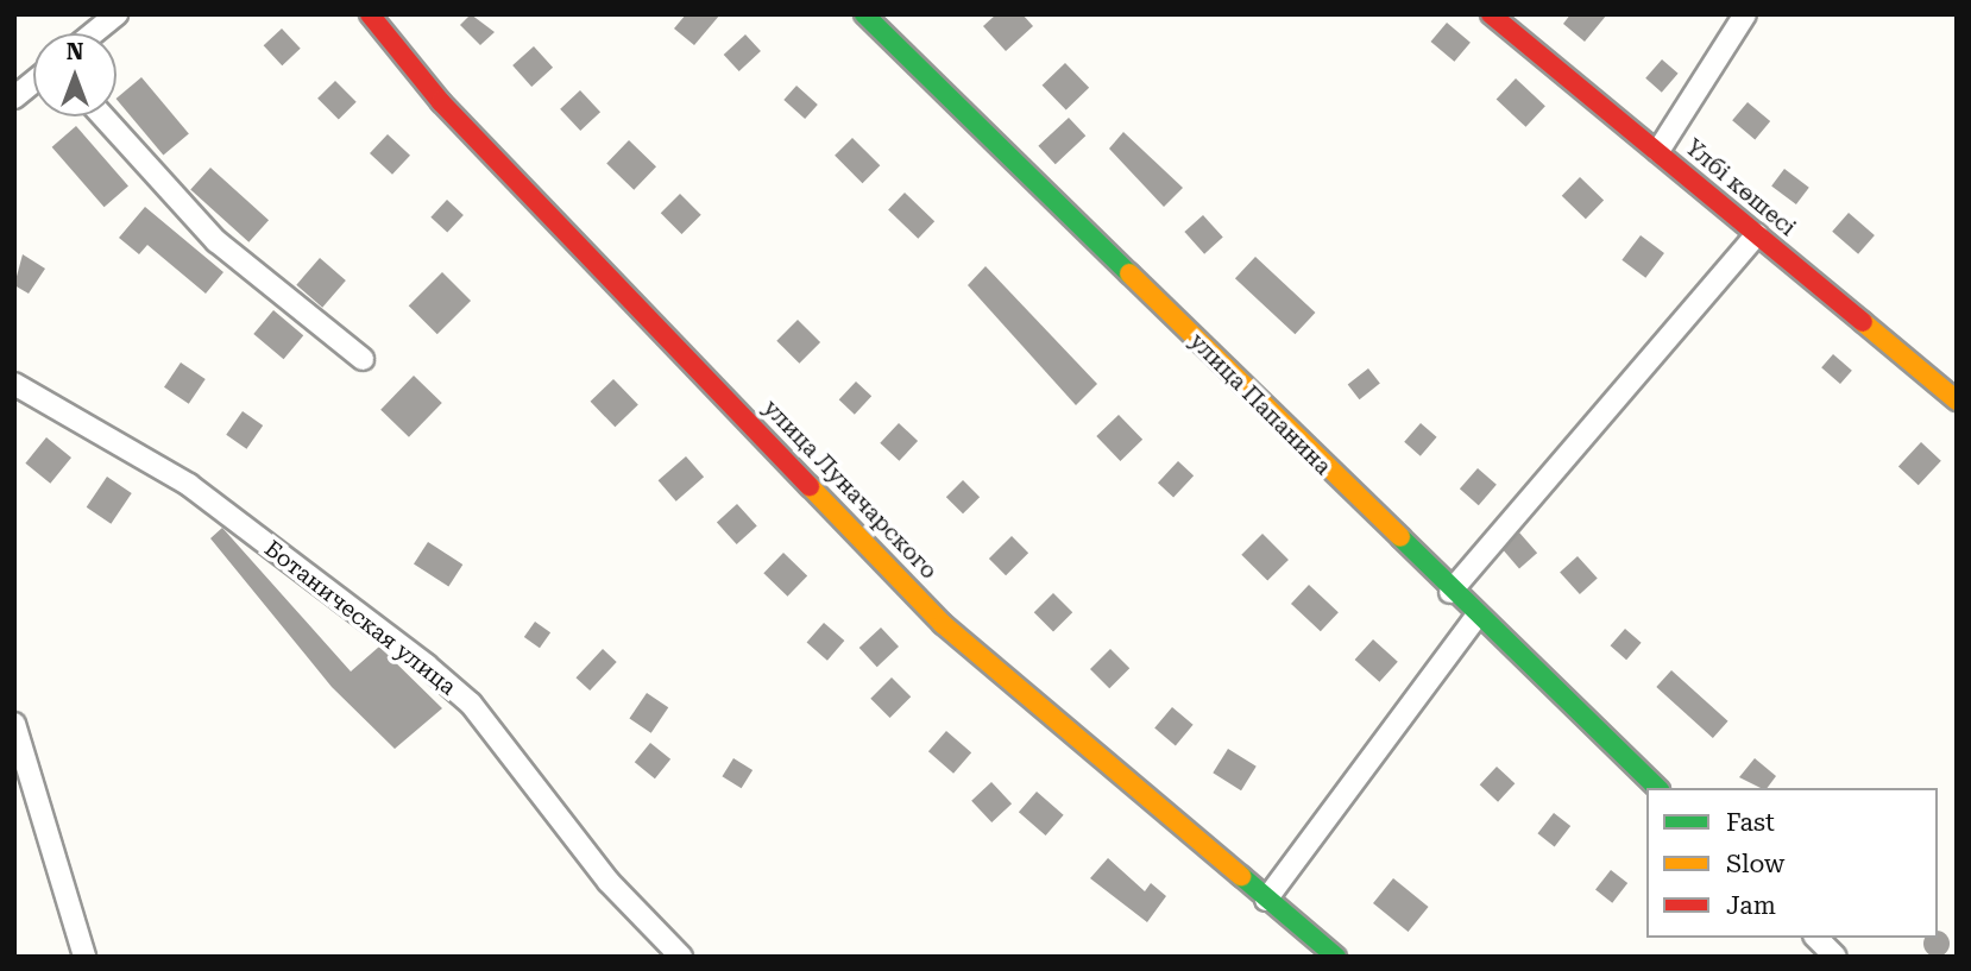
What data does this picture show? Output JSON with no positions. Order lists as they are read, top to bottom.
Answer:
{
  "streets": {
    "street": [
      "Үлбі көшесі",
      "улица Папанина",
      "улица Луначарского",
      "Ботаническая улица"
    ]
  },
  "legend": ["Fast", "Slow", "Jam"],
  "north": "top"
}
